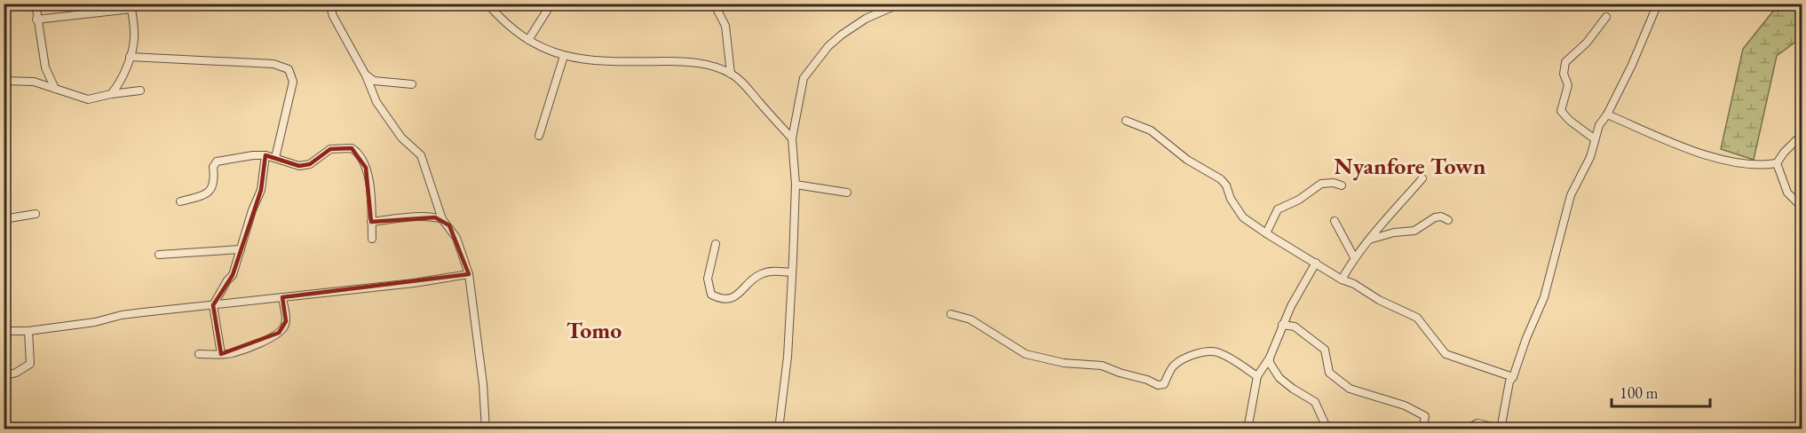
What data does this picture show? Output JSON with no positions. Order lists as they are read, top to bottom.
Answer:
{
  "districts": ["Nyanfore Town", "Tomo"],
  "scale_bar": "100 m"
}
